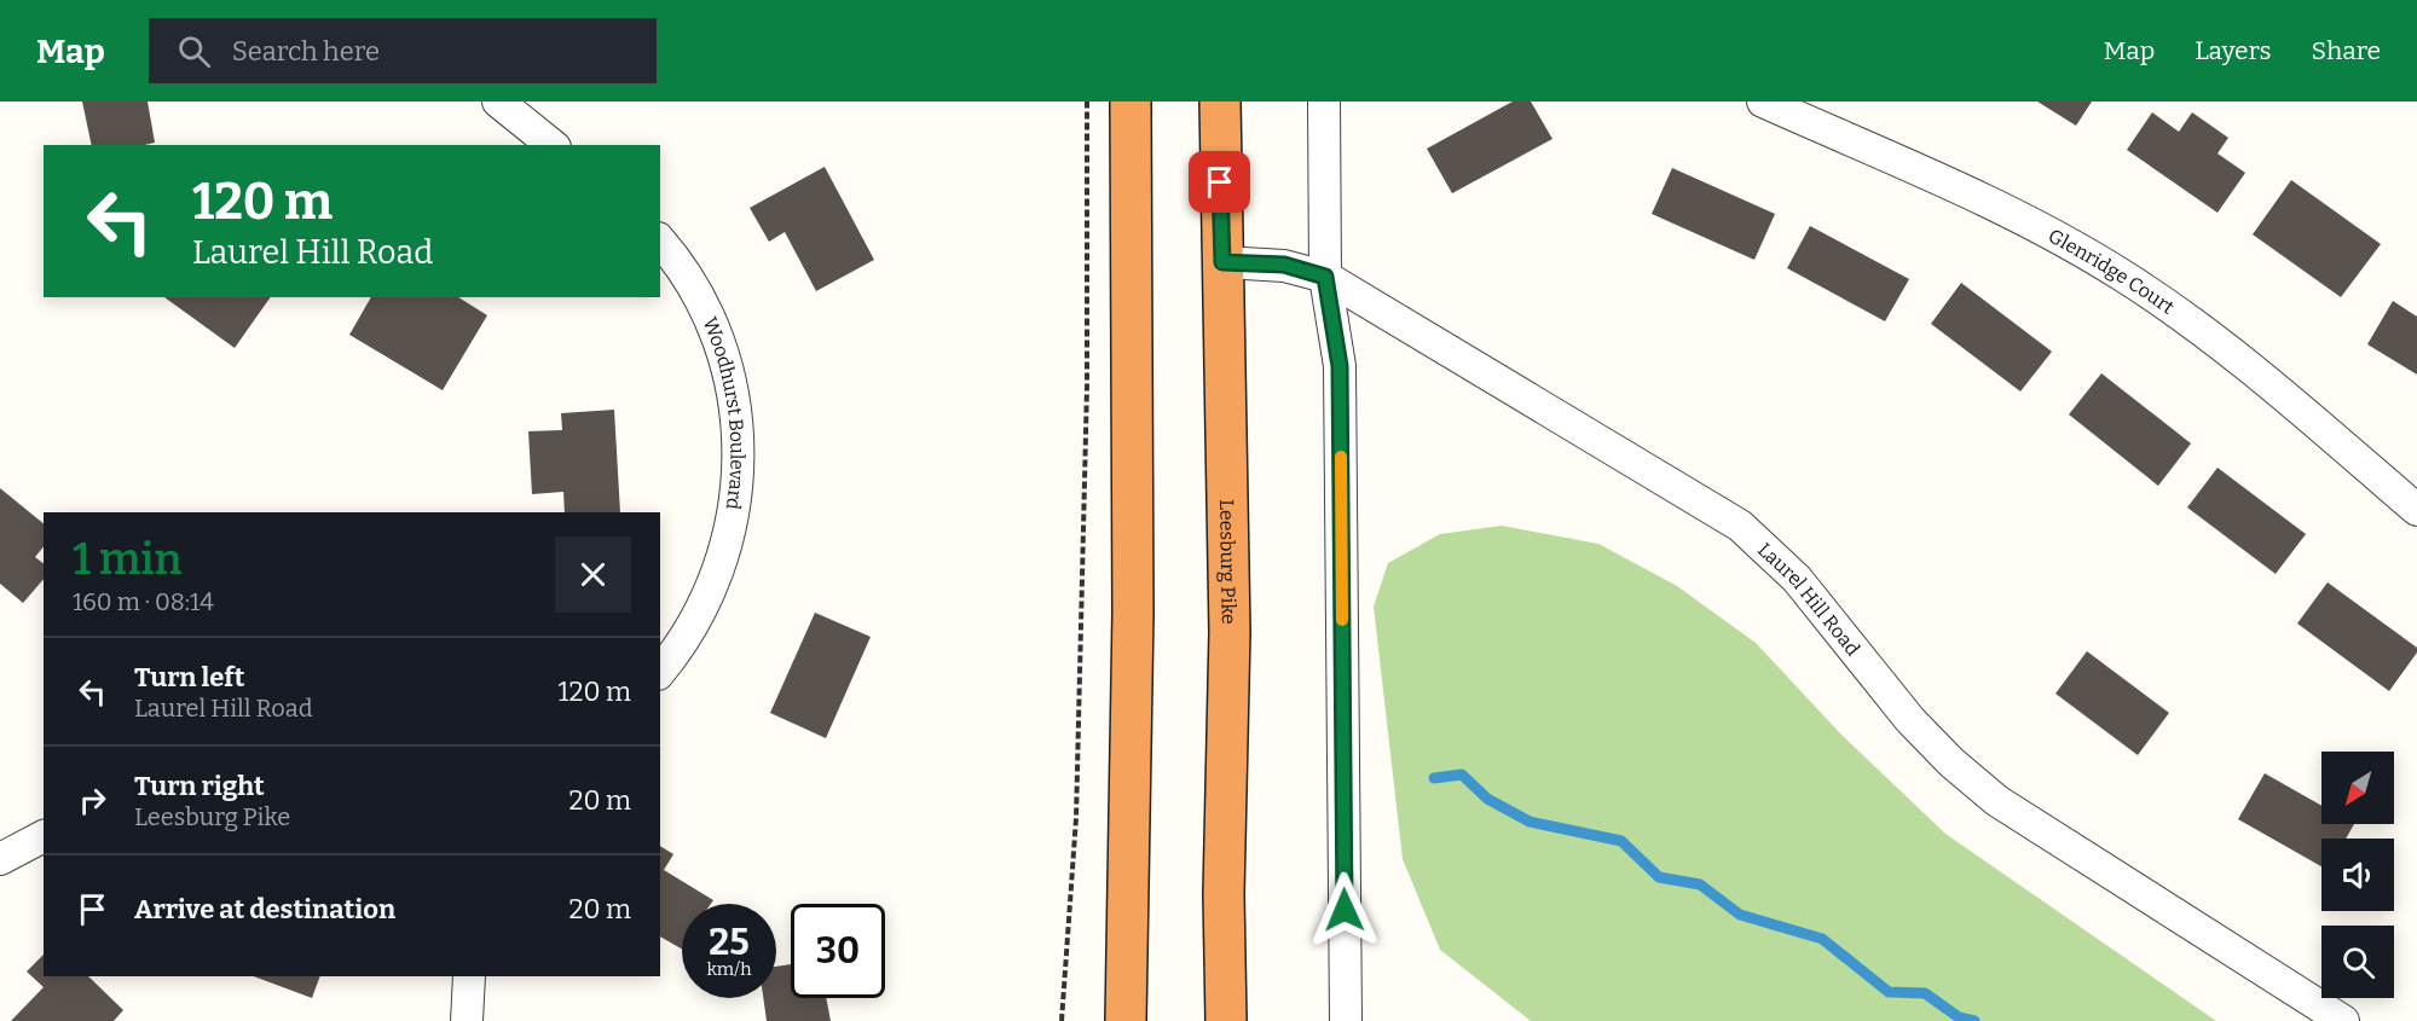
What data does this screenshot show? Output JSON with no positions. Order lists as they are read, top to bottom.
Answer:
{
  "streets": {
    "highway": ["Leesburg Pike"],
    "street": ["Glenridge Court", "Woodhurst Boulevard", "Laurel Hill Road"]
  },
  "crossings": [
    ["Leesburg Pike", "Laurel Hill Road"]
  ],
  "north": "bottom left",
  "page": {
    "header": "Map",
    "search": "Search here",
    "nav": ["Map", "Layers", "Share"],
    "turn": ["120 m", "Laurel Hill Road"],
    "heading": ["1 min", "160 m · 08:14"],
    "list": [
      {
        "name": "Turn left",
        "note": "Laurel Hill Road",
        "value": "120 m"
      },
      {
        "name": "Turn right",
        "note": "Leesburg Pike",
        "value": "20 m"
      },
      {
        "name": "Arrive at destination",
        "value": "20 m"
      }
    ],
    "speed": "25 km/h",
    "limit": "30"
  }
}
